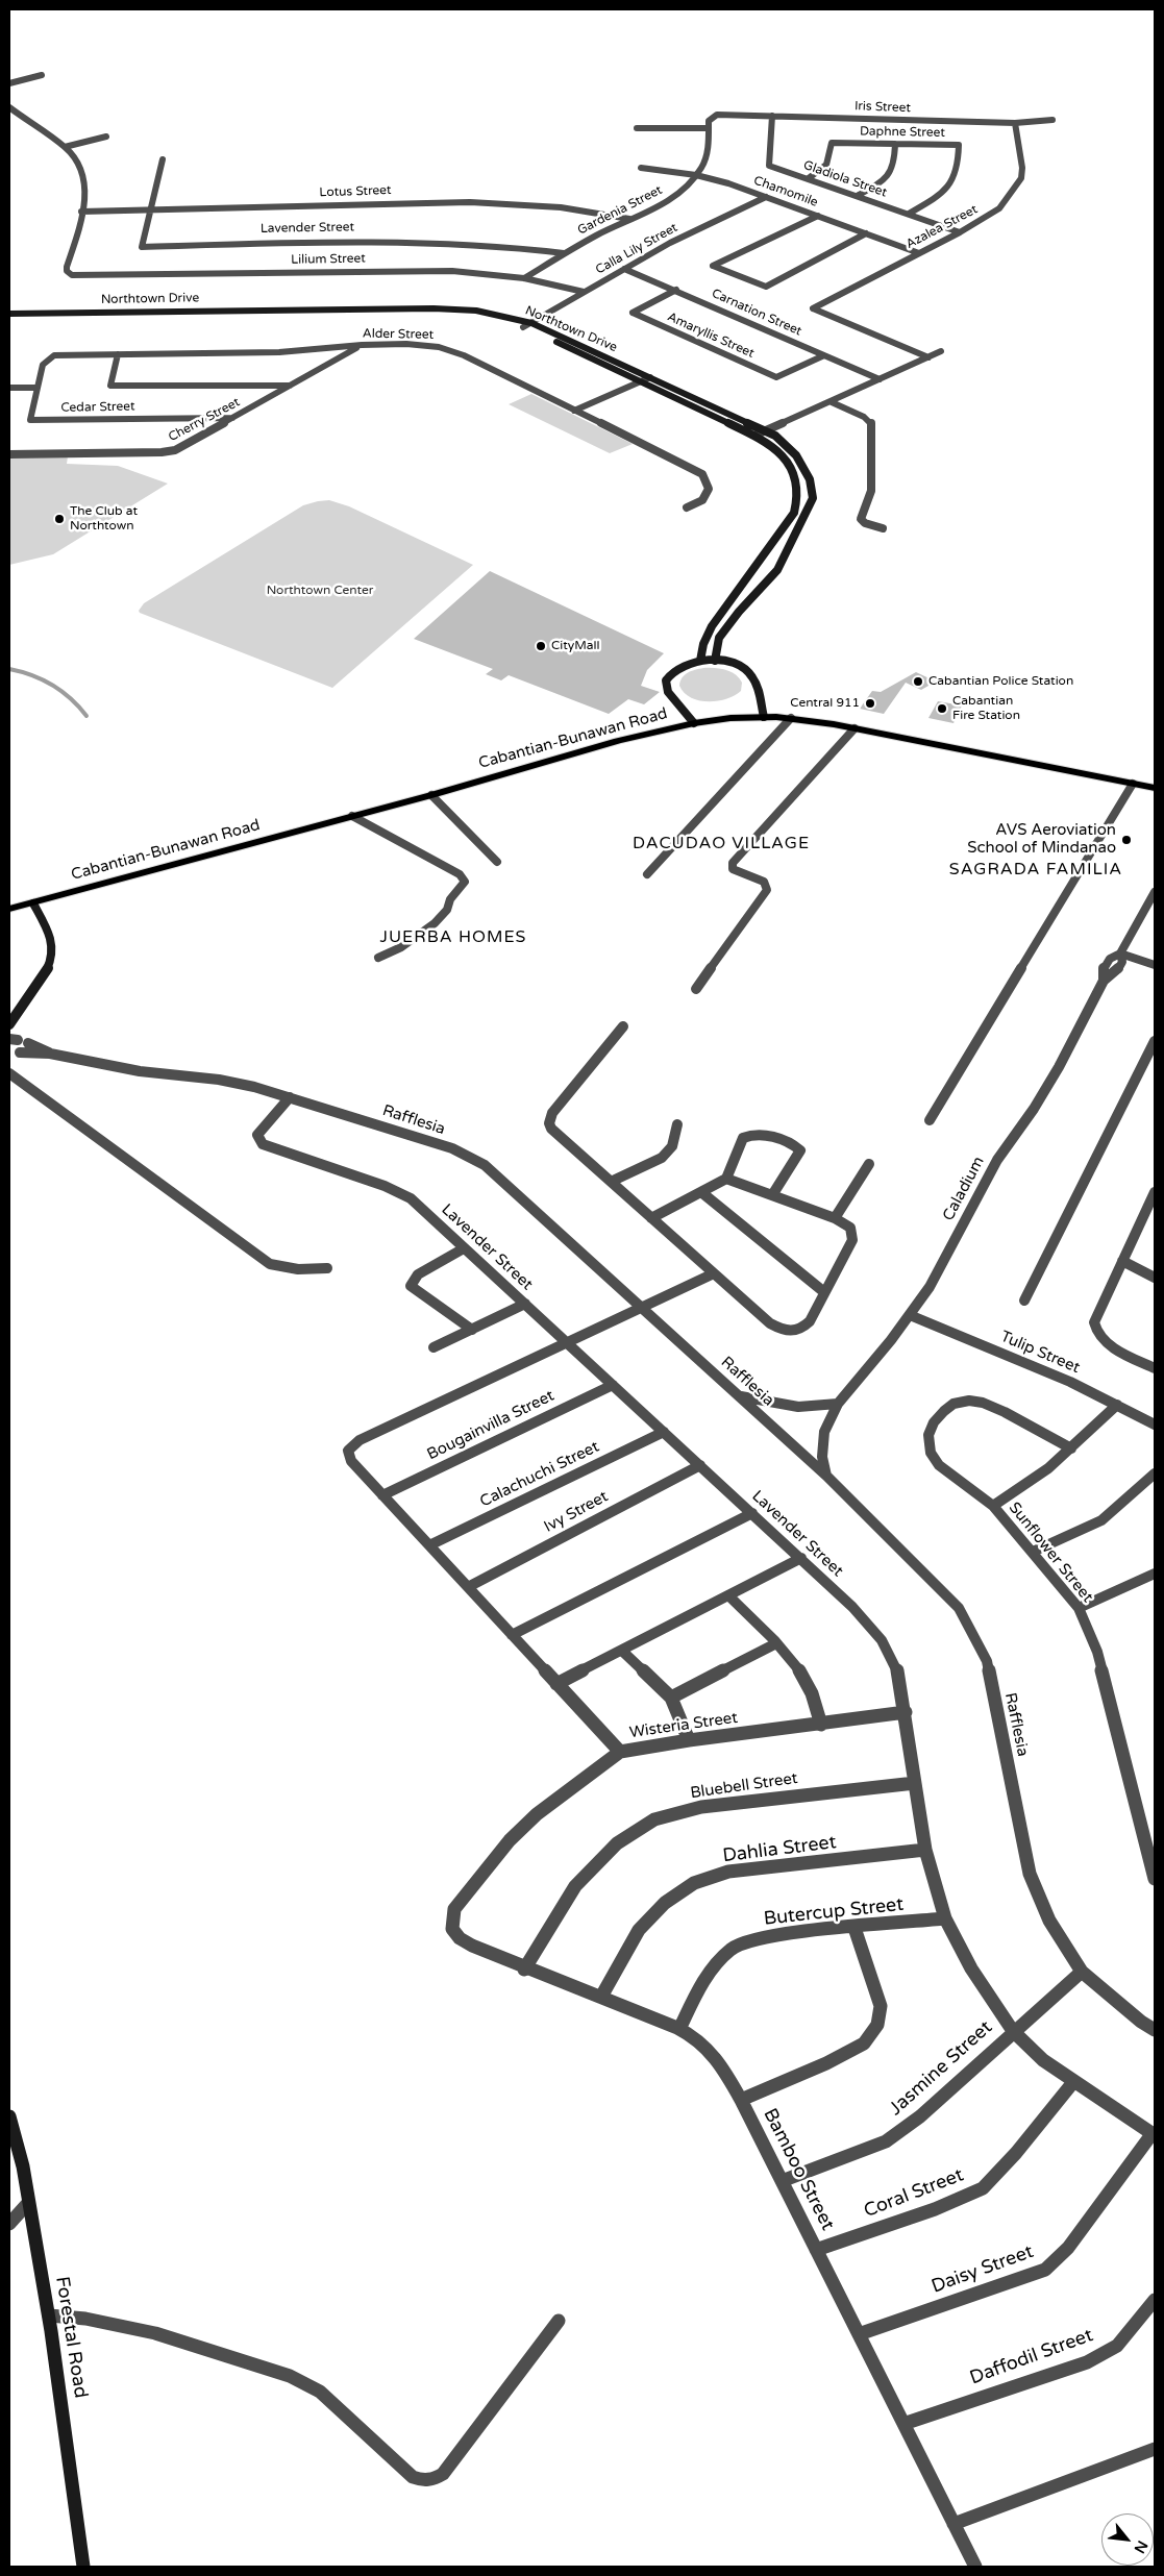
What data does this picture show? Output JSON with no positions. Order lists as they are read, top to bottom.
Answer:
{
  "streets": {
    "main road": ["Cabantian-Bunawan Road"],
    "street": [
      "Iris Street",
      "Daphne Street",
      "Gladiola Street",
      "Lotus Street",
      "Chamomile",
      "Gardenia Street",
      "Azalea Street",
      "Lavender Street",
      "Calla Lily Street",
      "Lilium Street",
      "Northtown Drive",
      "Carnation Street",
      "Alder Street",
      "Amaryllis Street",
      "Cedar Street",
      "Cherry Street",
      "Rafflesia",
      "Caladium",
      "Tulip Street",
      "Bougainvilla Street",
      "Calachuchi Street",
      "Ivy Street",
      "Sunflower Street",
      "Wisteria Street",
      "Bluebell Street",
      "Dahlia Street",
      "Butercup Street",
      "Jasmine Street",
      "Bamboo Street",
      "Coral Street",
      "Daisy Street",
      "Forestal Road",
      "Daffodil Street"
    ]
  },
  "crossings": [
    ["Iris Street", "Gladiola Street"],
    ["Iris Street", "Gardenia Street"],
    ["Iris Street", "Azalea Street"],
    ["Daphne Street", "Gladiola Street"],
    ["Gladiola Street", "Azalea Street"],
    ["Lotus Street", "Gardenia Street"],
    ["Lotus Street", "Lavender Street"],
    ["Lotus Street", "Lilium Street"],
    ["Chamomile", "Gardenia Street"],
    ["Chamomile", "Azalea Street"],
    ["Chamomile", "Calla Lily Street"],
    ["Gardenia Street", "Lavender Street"],
    ["Gardenia Street", "Lilium Street"],
    ["Lavender Street", "Rafflesia"],
    ["Lavender Street", "Bougainvilla Street"],
    ["Lavender Street", "Calachuchi Street"],
    ["Lavender Street", "Ivy Street"],
    ["Lavender Street", "Wisteria Street"],
    ["Lavender Street", "Bluebell Street"],
    ["Lavender Street", "Dahlia Street"],
    ["Lavender Street", "Butercup Street"],
    ["Lavender Street", "Jasmine Street"],
    ["Lavender Street", "Coral Street"],
    ["Lavender Street", "Daisy Street"],
    ["Calla Lily Street", "Lilium Street"],
    ["Calla Lily Street", "Northtown Drive"],
    ["Calla Lily Street", "Carnation Street"],
    ["Carnation Street", "Amaryllis Street"],
    ["Alder Street", "Cedar Street"],
    ["Alder Street", "Cherry Street"],
    ["Cedar Street", "Cherry Street"],
    ["Rafflesia", "Caladium"],
    ["Rafflesia", "Jasmine Street"],
    ["Caladium", "Tulip Street"],
    ["Wisteria Street", "Bamboo Street"],
    ["Bluebell Street", "Bamboo Street"],
    ["Dahlia Street", "Bamboo Street"],
    ["Butercup Street", "Bamboo Street"],
    ["Jasmine Street", "Bamboo Street"],
    ["Bamboo Street", "Coral Street"],
    ["Bamboo Street", "Daisy Street"],
    ["Bamboo Street", "Daffodil Street"]
  ],
  "districts": ["DACUDAO VILLAGE", "SAGRADA FAMILIA", "JUERBA HOMES"],
  "parks": ["Northtown Center"],
  "places": [
    "The Club at Northtown",
    "CityMall",
    "Cabantian Police Station",
    "Central 911",
    "Cabantian Fire Station",
    "AVS Aeroviation School of Mindanao"
  ],
  "north": "bottom right"
}
